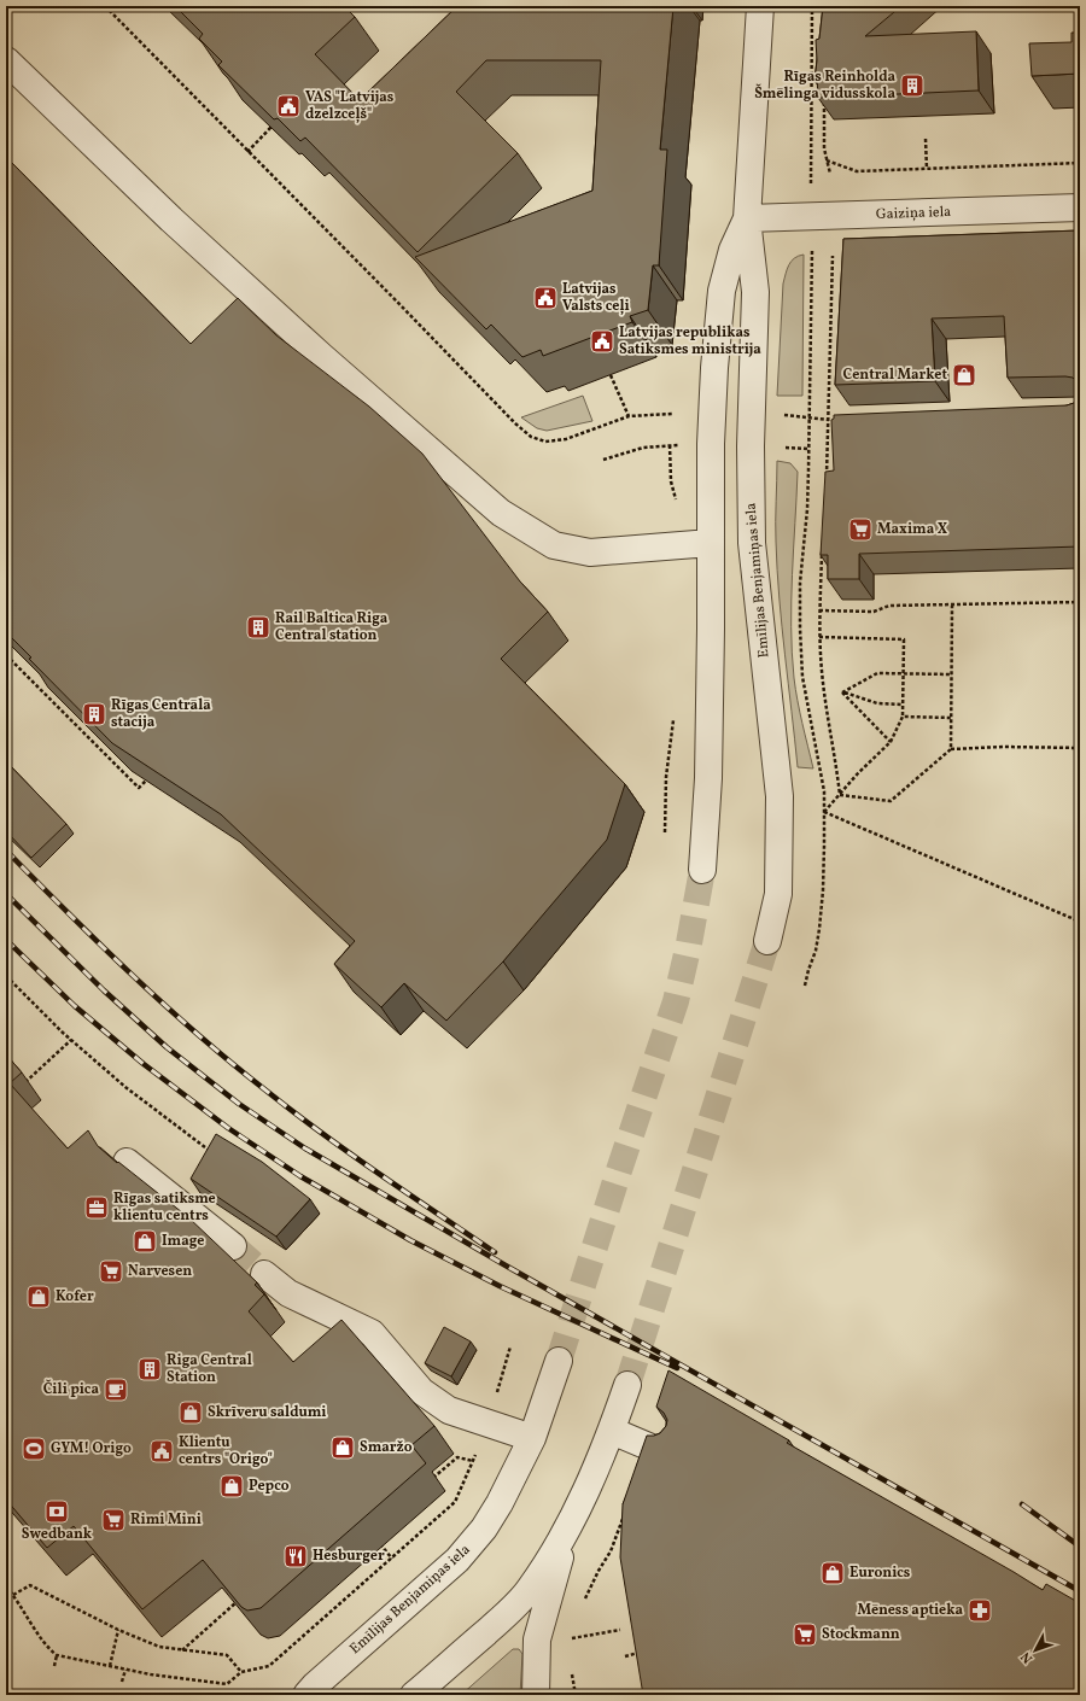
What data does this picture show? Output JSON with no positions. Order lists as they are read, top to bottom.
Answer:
{
  "streets": {
    "street": ["Gaiziņa iela", "Emīlijas Benjamiņas iela"]
  },
  "crossings": [
    ["Gaiziņa iela", "Emīlijas Benjamiņas iela"]
  ],
  "places": {
    "building": [
      "Rīgas Reinholda Šmēlinga vidusskola",
      "Rail Baltica Riga Central station",
      "Rīgas Centrālā stacija",
      "Riga Central Station"
    ],
    "public building": [
      "VAS \"Latvijas dzelzceļš\"",
      "Latvijas Valsts ceļi",
      "Latvijas republikas Satiksmes ministrija",
      "Klientu centrs \"Origo\""
    ],
    "shop": [
      "Central Market",
      "Image",
      "Kofer",
      "Skrīveru saldumi",
      "Smaržo",
      "Pepco",
      "Euronics"
    ],
    "supermarket": [
      "Maxima X",
      "Narvesen",
      "Rimi Mini",
      "Stockmann"
    ],
    "office": ["Rīgas satiksme klientu centrs"],
    "cafe": ["Čili pica"],
    "sports": ["GYM! Origo"],
    "bank": ["Swedbank"],
    "restaurant": ["Hesburger"],
    "pharmacy": ["Mēness aptieka"]
  },
  "north": "bottom left"
}
